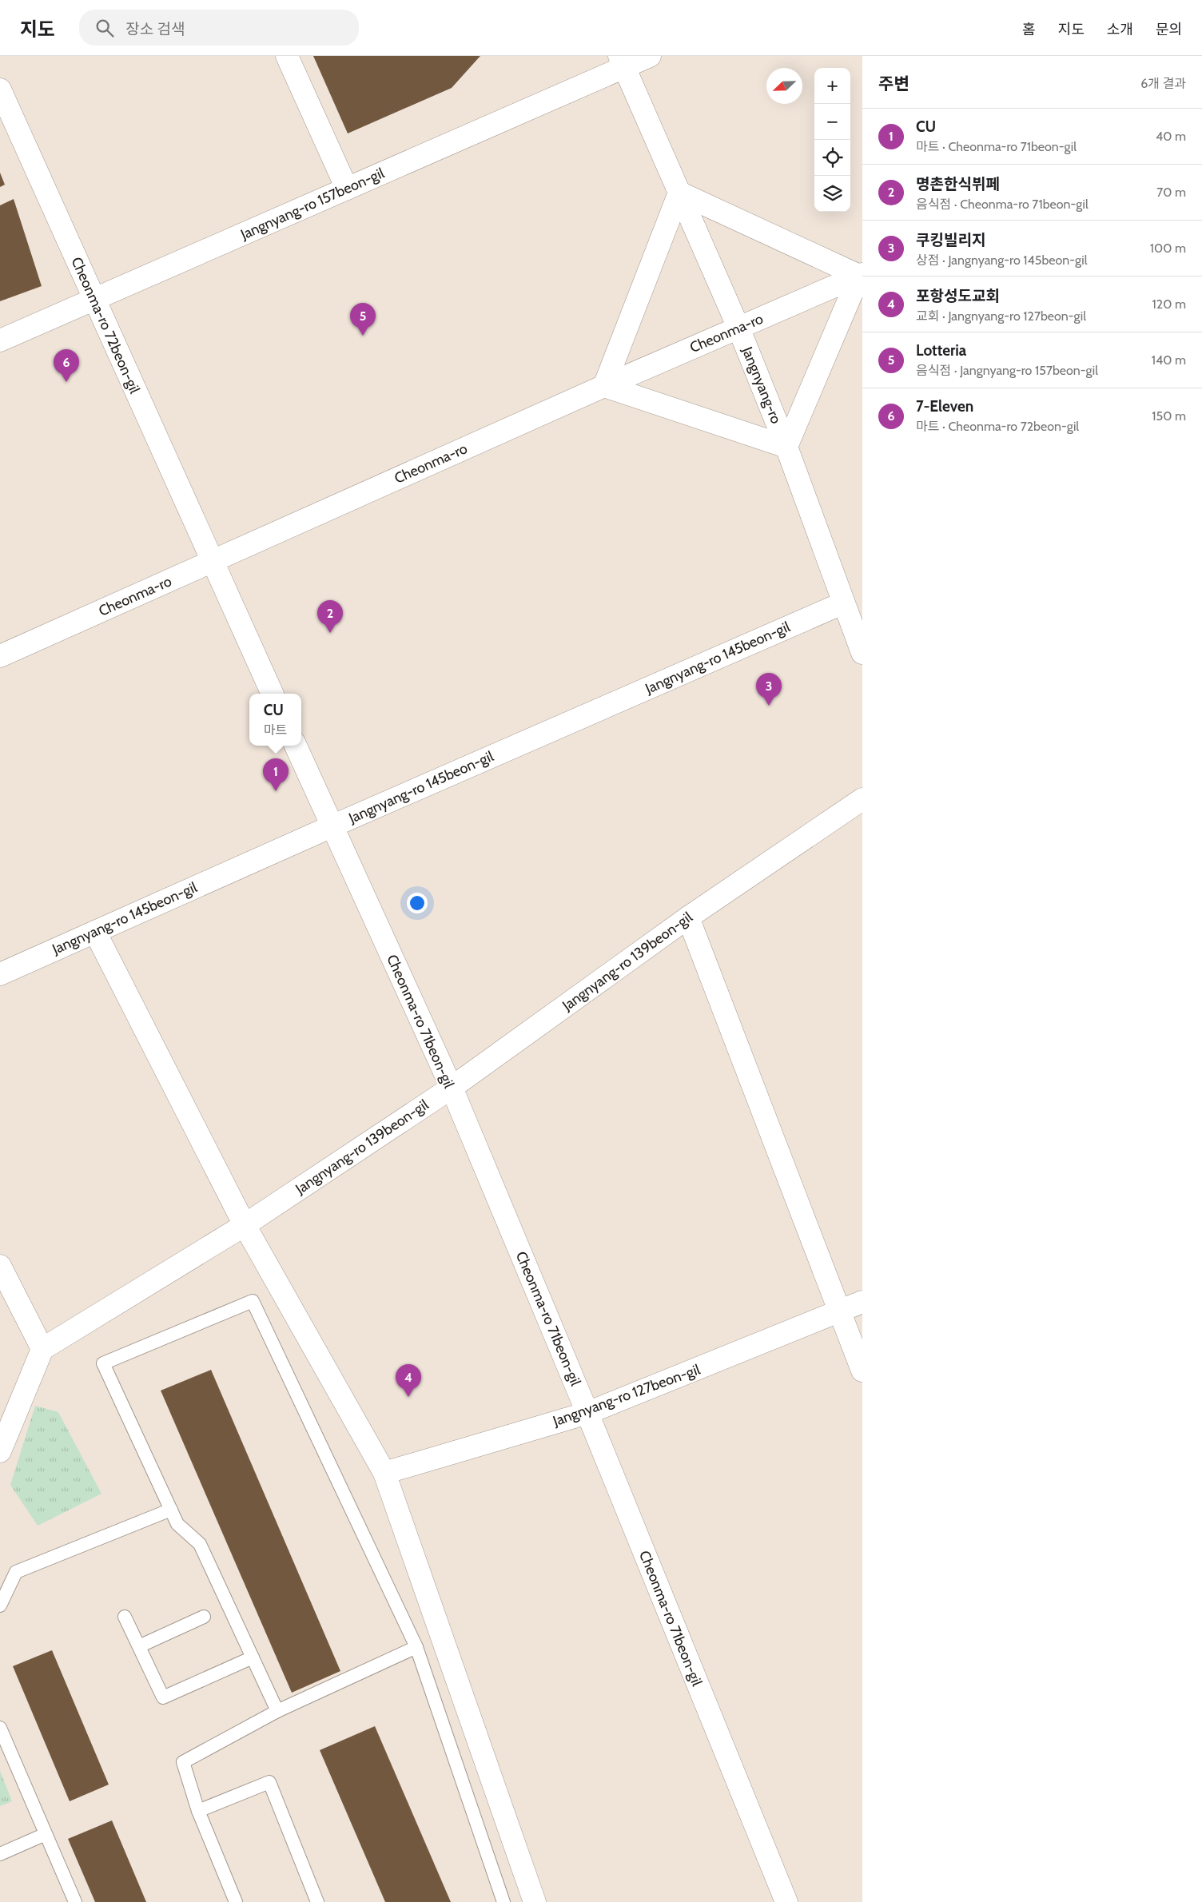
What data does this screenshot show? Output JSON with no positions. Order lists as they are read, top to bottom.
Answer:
{
  "streets": {
    "street": [
      "Jangnyang-ro 157beon-gil",
      "Cheonma-ro 72beon-gil",
      "Cheonma-ro",
      "Jangnyang-ro",
      "Jangnyang-ro 145beon-gil",
      "Jangnyang-ro 139beon-gil",
      "Cheonma-ro 71beon-gil",
      "Jangnyang-ro 127beon-gil"
    ]
  },
  "crossings": [
    ["Jangnyang-ro 157beon-gil", "Cheonma-ro 72beon-gil"],
    ["Jangnyang-ro 157beon-gil", "Jangnyang-ro"],
    ["Cheonma-ro 72beon-gil", "Cheonma-ro"],
    ["Cheonma-ro", "Jangnyang-ro"],
    ["Jangnyang-ro", "Jangnyang-ro 145beon-gil"],
    ["Jangnyang-ro 145beon-gil", "Cheonma-ro 71beon-gil"],
    ["Jangnyang-ro 139beon-gil", "Cheonma-ro 71beon-gil"],
    ["Cheonma-ro 71beon-gil", "Jangnyang-ro 127beon-gil"]
  ],
  "north": "bottom left",
  "page": {
    "header": "지도",
    "search": "장소 검색",
    "nav": [
      "홈",
      "지도",
      "소개",
      "문의"
    ],
    "heading": ["주변", "6개 결과"],
    "map_buttons": ["+", "−"],
    "list": [
      {
        "mark": "1",
        "name": "CU",
        "note": "마트 · Cheonma-ro 71beon-gil",
        "value": "40 m"
      },
      {
        "mark": "2",
        "name": "명촌한식뷔페",
        "note": "음식점 · Cheonma-ro 71beon-gil",
        "value": "70 m"
      },
      {
        "mark": "3",
        "name": "쿠킹빌리지",
        "note": "상점 · Jangnyang-ro 145beon-gil",
        "value": "100 m"
      },
      {
        "mark": "4",
        "name": "포항성도교회",
        "note": "교회 · Jangnyang-ro 127beon-gil",
        "value": "120 m"
      },
      {
        "mark": "5",
        "name": "Lotteria",
        "note": "음식점 · Jangnyang-ro 157beon-gil",
        "value": "140 m"
      },
      {
        "mark": "6",
        "name": "7-Eleven",
        "note": "마트 · Cheonma-ro 72beon-gil",
        "value": "150 m"
      }
    ],
    "pins": [
      "5",
      "6",
      "2",
      "3",
      "1",
      "4"
    ],
    "popup": ["CU", "마트"]
  }
}
